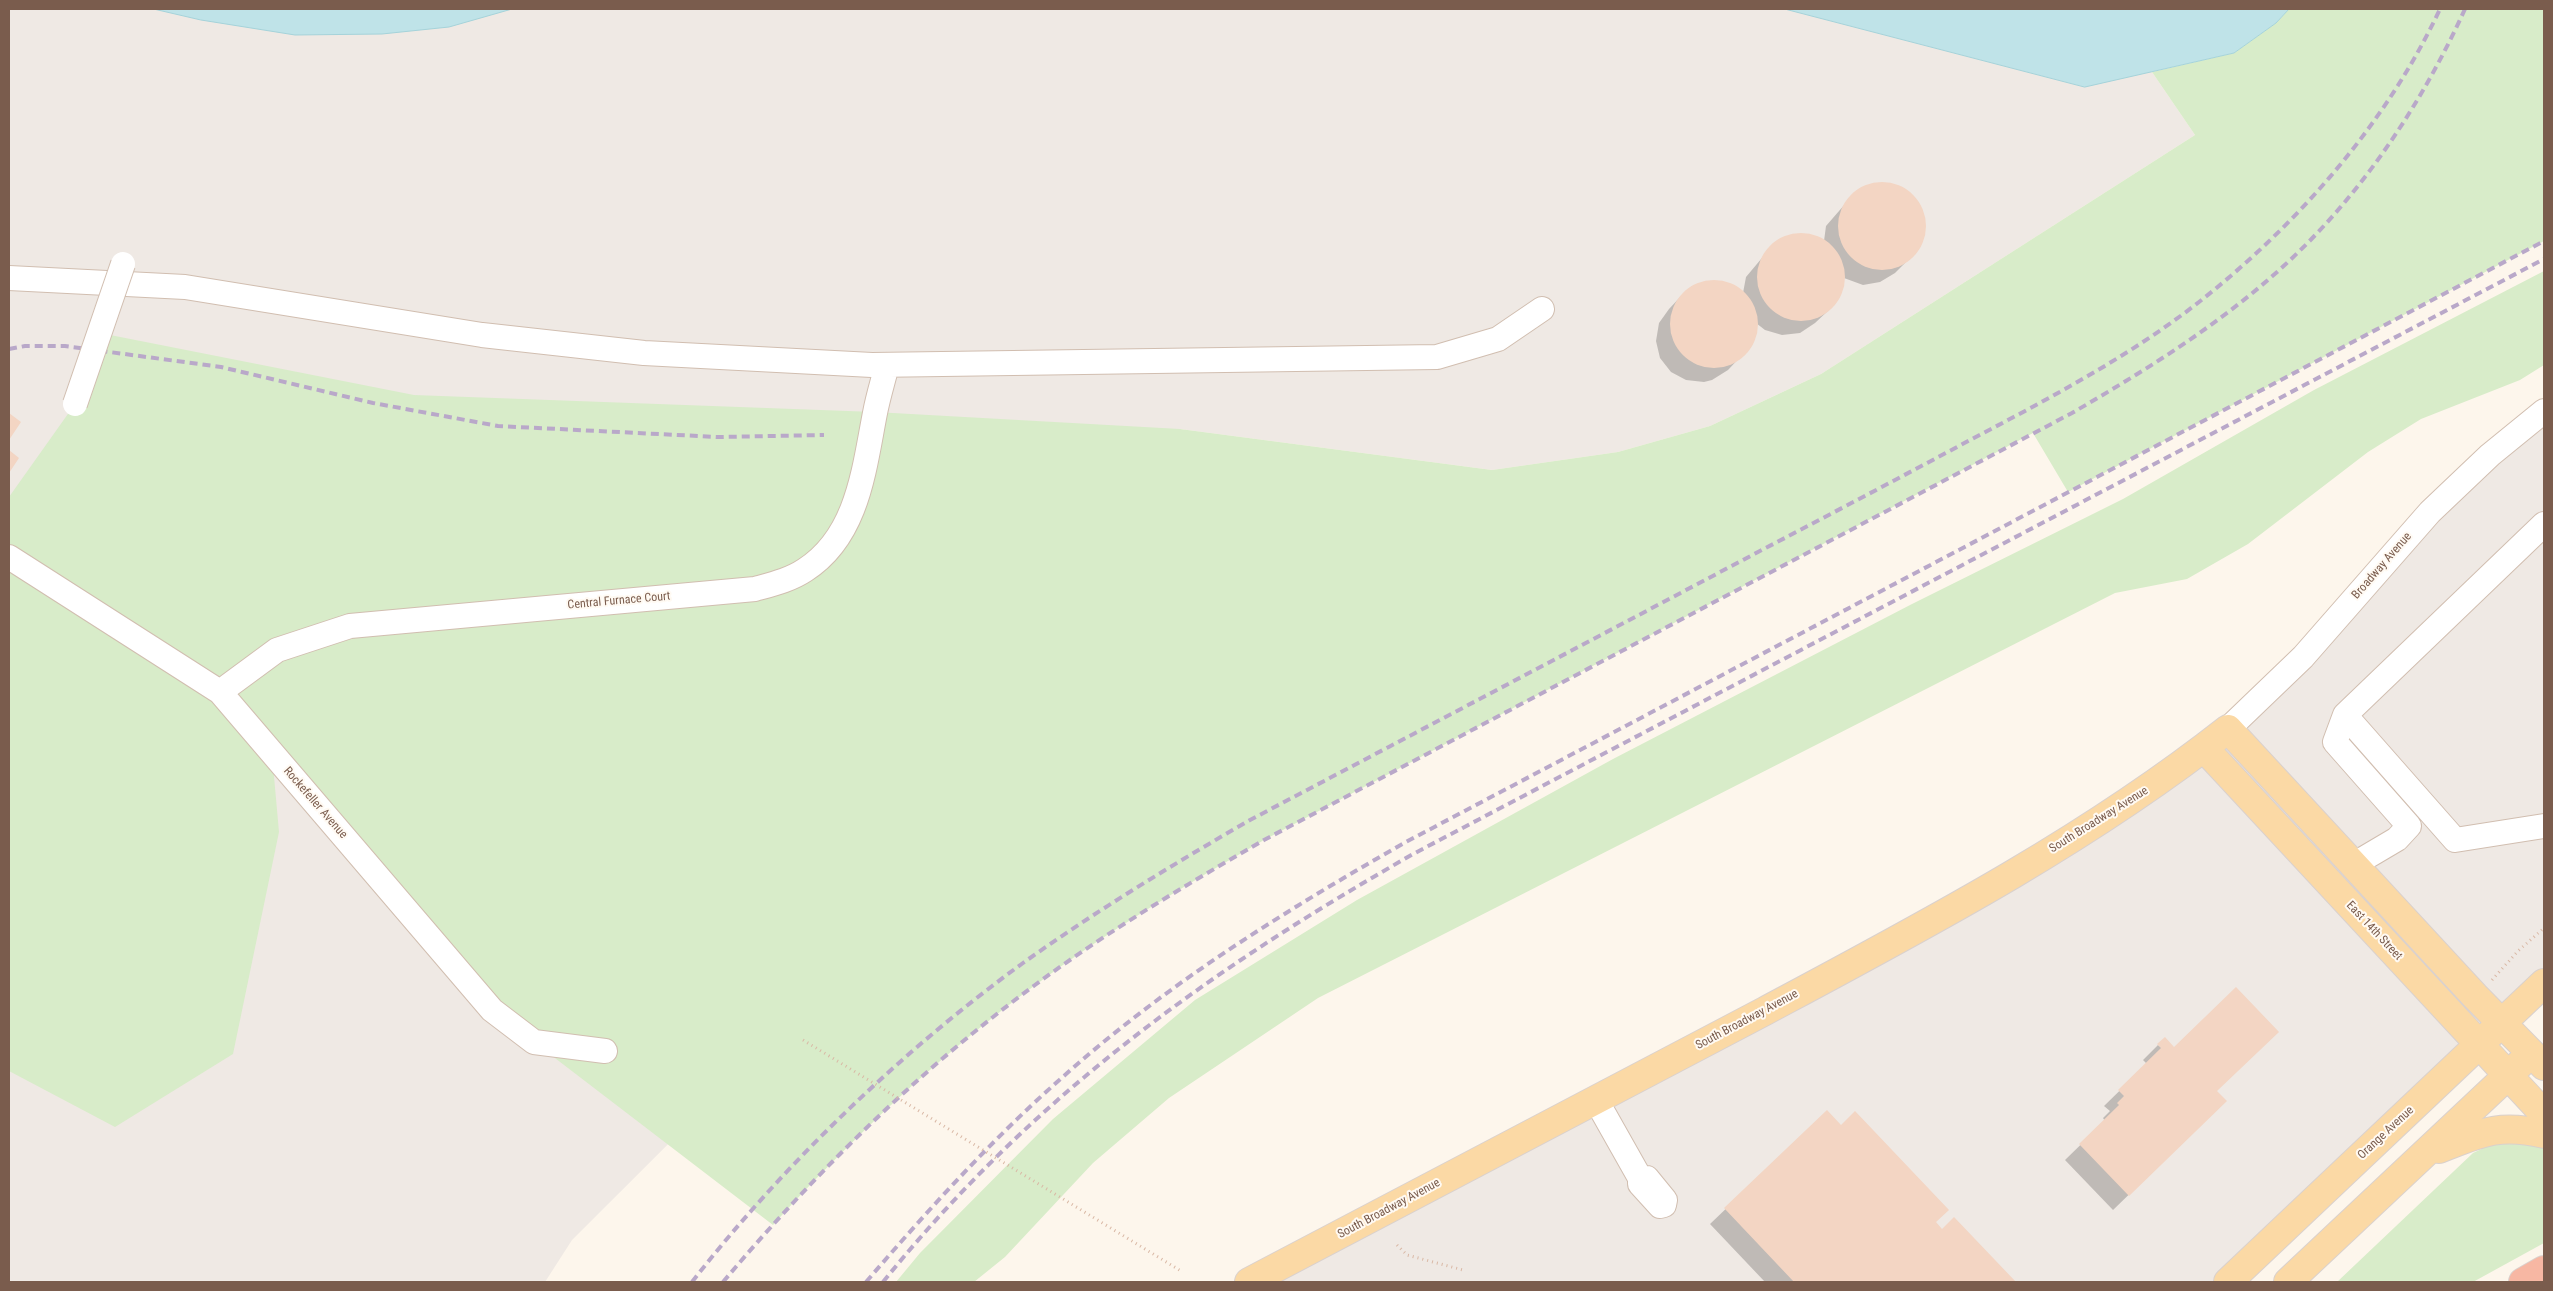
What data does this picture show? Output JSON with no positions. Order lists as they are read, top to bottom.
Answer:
{
  "streets": {
    "main road": ["South Broadway Avenue", "East 14th Street", "Orange Avenue"],
    "street": ["Broadway Avenue", "Central Furnace Court", "Rockefeller Avenue"]
  },
  "crossings": [
    ["Broadway Avenue", "South Broadway Avenue"],
    ["Central Furnace Court", "Rockefeller Avenue"],
    ["South Broadway Avenue", "East 14th Street"],
    ["East 14th Street", "Orange Avenue"]
  ]
}
